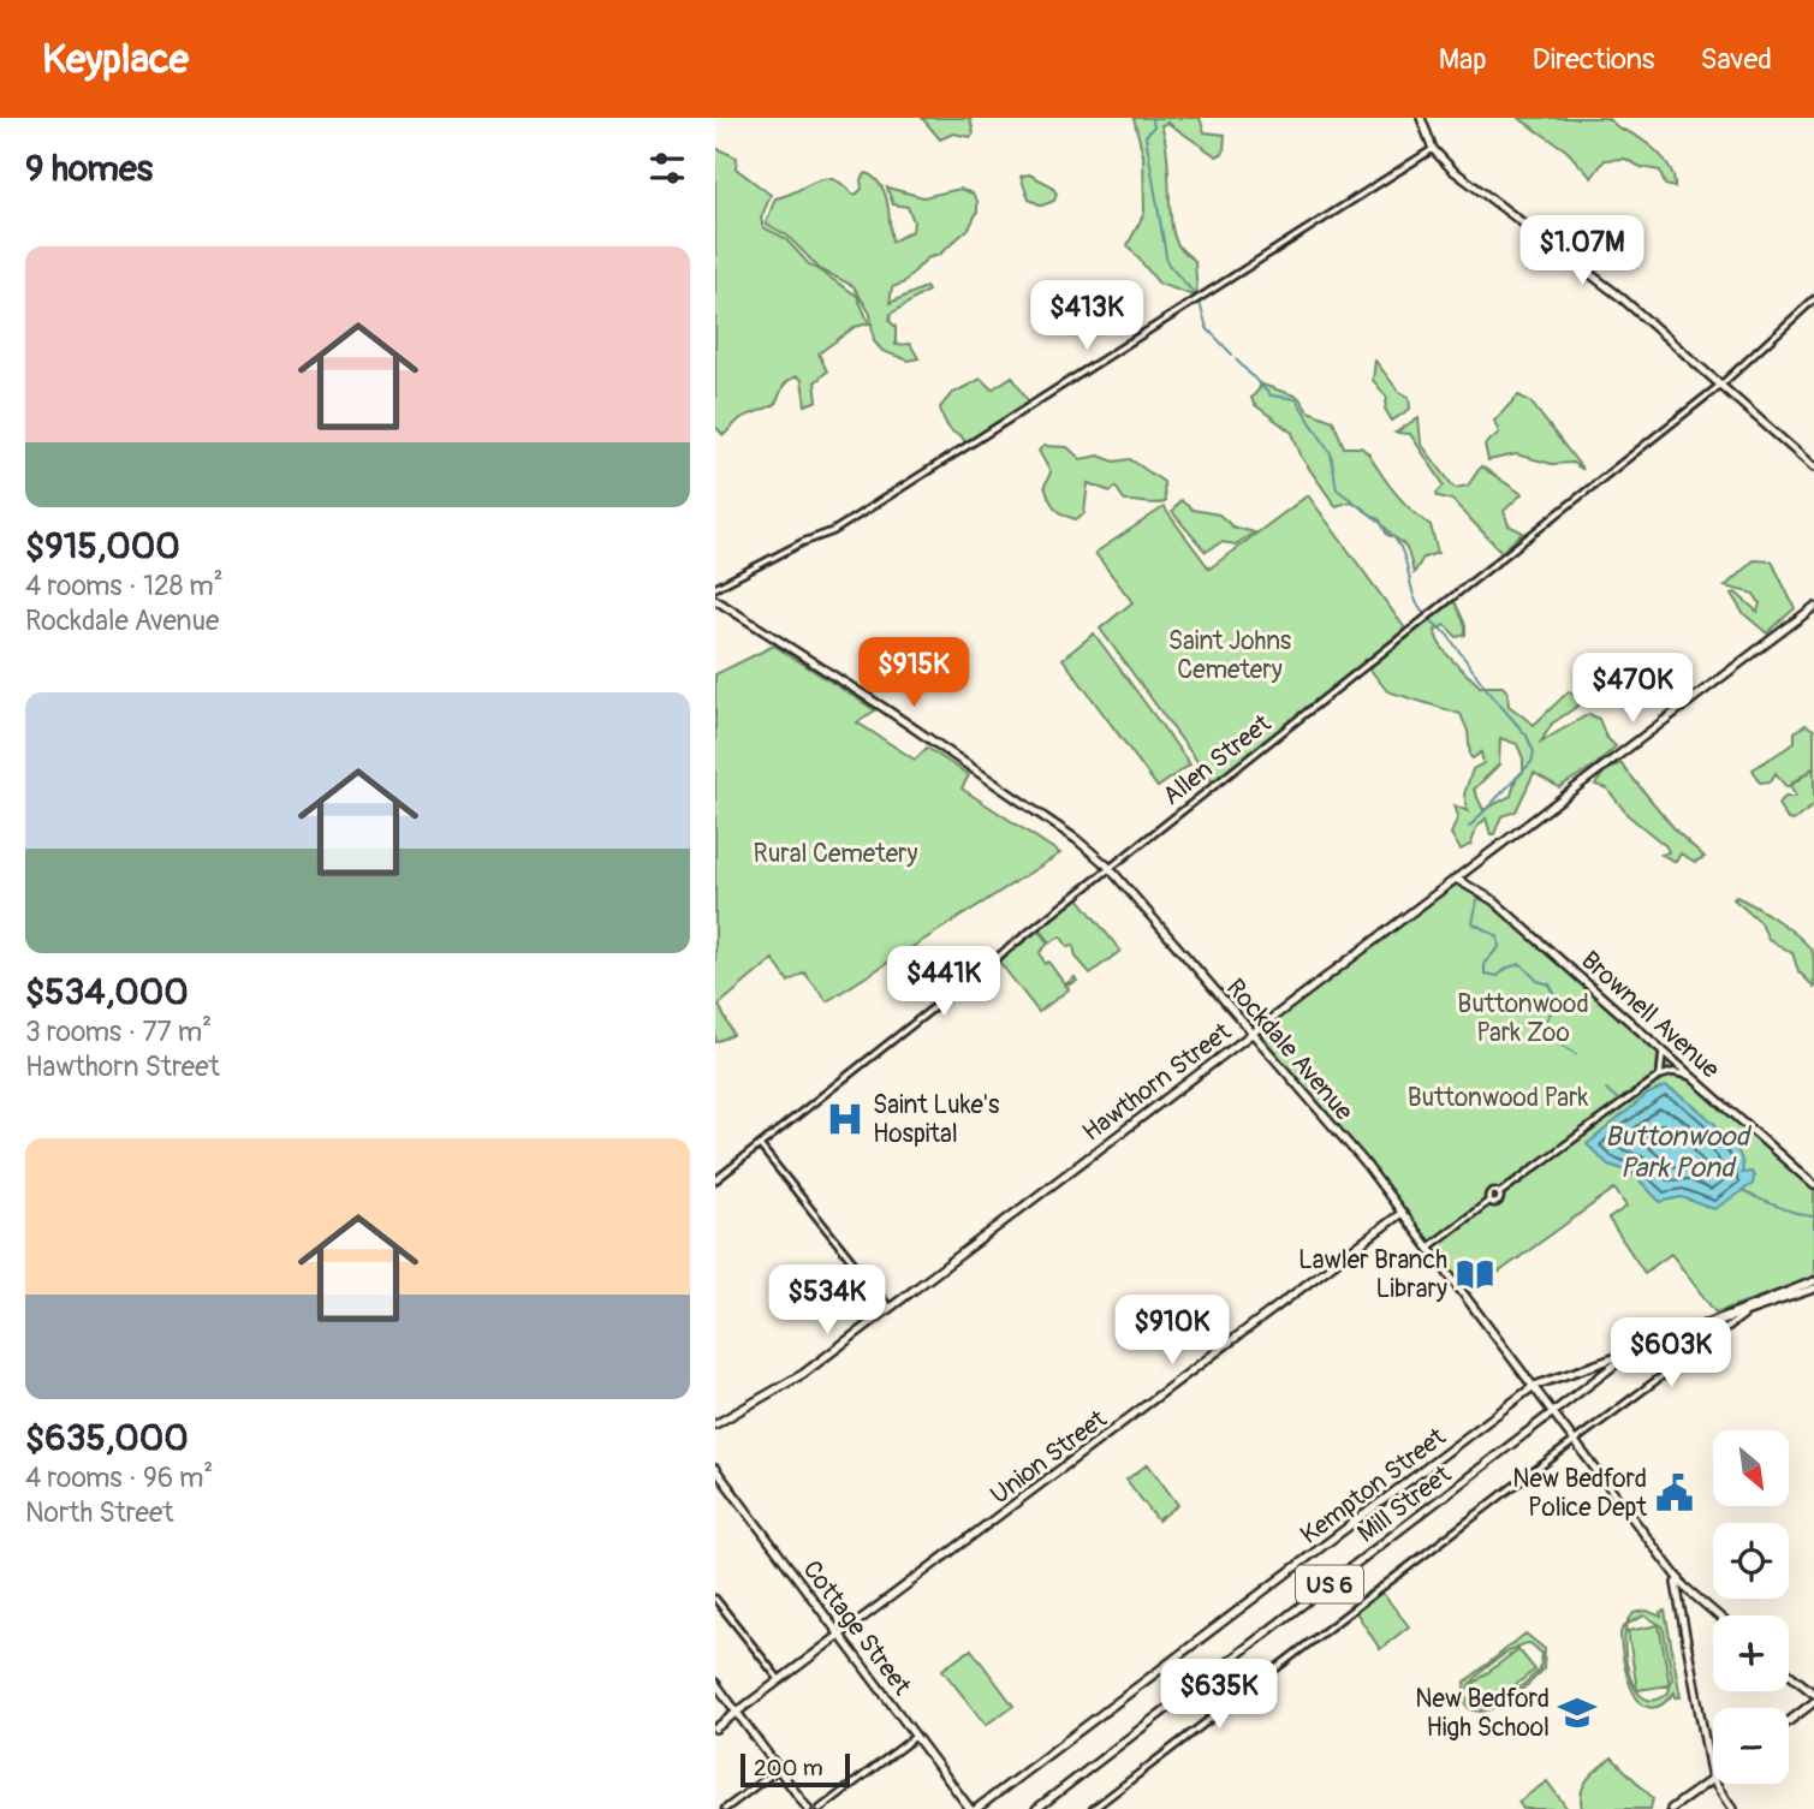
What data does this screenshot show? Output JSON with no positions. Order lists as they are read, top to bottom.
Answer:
{
  "streets": {
    "main road": [
      "Brownell Avenue",
      "Rockdale Avenue",
      "Hawthorn Street",
      "Union Street",
      "Kempton Street",
      "Mill Street",
      "US 6",
      "Cottage Street"
    ],
    "street": ["Allen Street"]
  },
  "crossings": [
    ["Allen Street", "Rockdale Avenue"],
    ["Brownell Avenue", "Hawthorn Street"],
    ["Rockdale Avenue", "Hawthorn Street"],
    ["Rockdale Avenue", "Union Street"],
    ["Rockdale Avenue", "Kempton Street"],
    ["Rockdale Avenue", "Mill Street"],
    ["Union Street", "Cottage Street"],
    ["Kempton Street", "Mill Street"]
  ],
  "water": ["Buttonwood Park Pond"],
  "parks": [
    "Saint Johns Cemetery",
    "Rural Cemetery",
    "Buttonwood Park Zoo",
    "Buttonwood Park"
  ],
  "places": {
    "hospital": ["Saint Luke's Hospital"],
    "library": ["Lawler Branch Library"],
    "public building": ["New Bedford Police Dept"],
    "school or university": ["New Bedford High School"]
  },
  "scale_bar": "200 m",
  "north": "bottom right",
  "page": {
    "header": "Keyplace",
    "nav": ["Map", "Directions", "Saved"],
    "heading": "9 homes",
    "price": [
      "$1.07M",
      "$413K",
      "$915K",
      "$470K",
      "$441K",
      "$534K",
      "$910K",
      "$603K",
      "$635K"
    ],
    "list": [
      {
        "name": "$915,000",
        "note": "4 rooms · 128 m² · Rockdale Avenue"
      },
      {
        "name": "$534,000",
        "note": "3 rooms · 77 m² · Hawthorn Street"
      },
      {
        "name": "$635,000",
        "note": "4 rooms · 96 m² · North Street"
      }
    ],
    "map_buttons": ["+", "−"],
    "scale": "200 m"
  }
}
